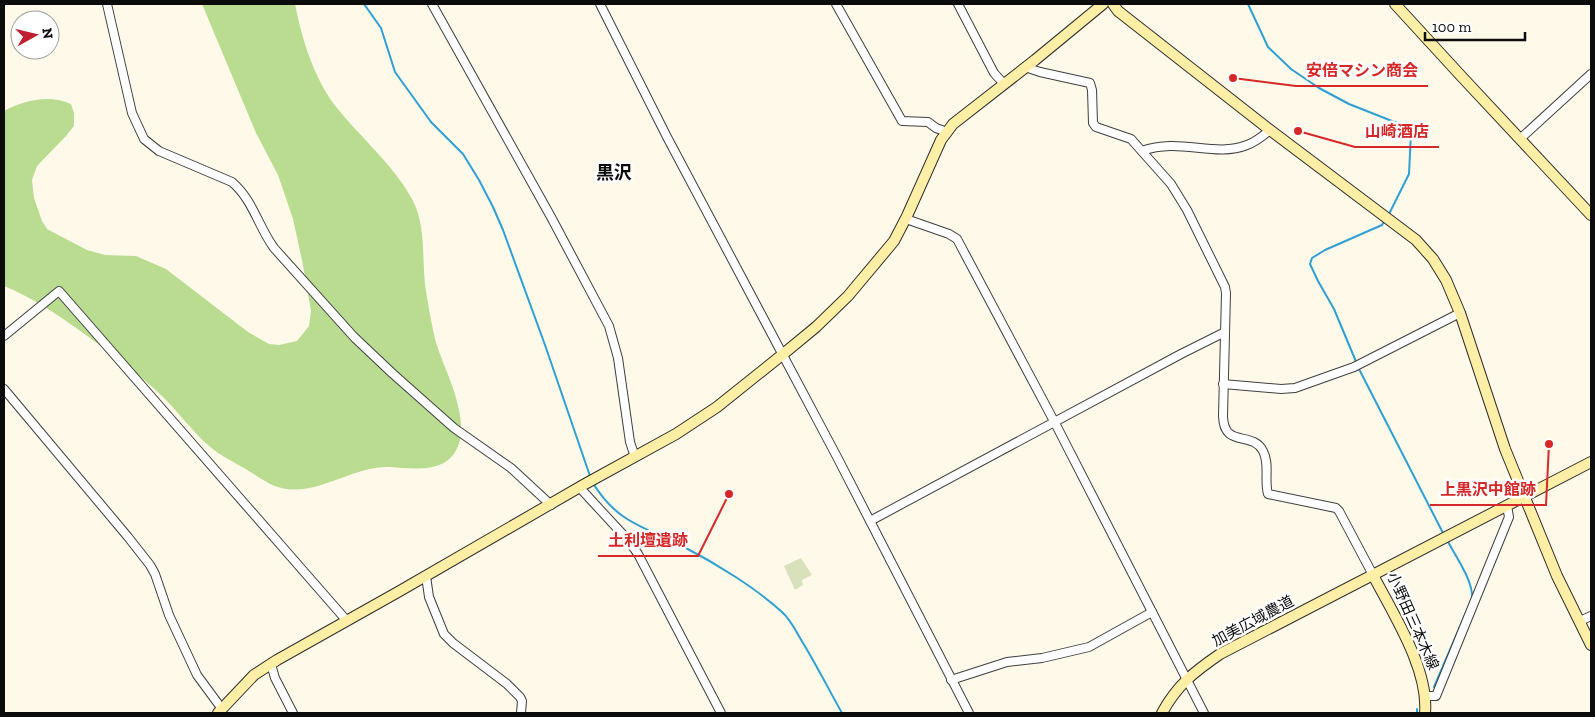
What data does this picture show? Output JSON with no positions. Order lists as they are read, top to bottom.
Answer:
{
  "streets": {
    "street": ["加美広域農道", "小野田三本木線"]
  },
  "crossings": [
    ["加美広域農道", "小野田三本木線"]
  ],
  "districts": ["黒沢"],
  "places": [
    "安倍マシン商会",
    "山崎酒店",
    "上黒沢中館跡",
    "土利壇遺跡"
  ],
  "scale_bar": "100 m",
  "north": "right"
}
